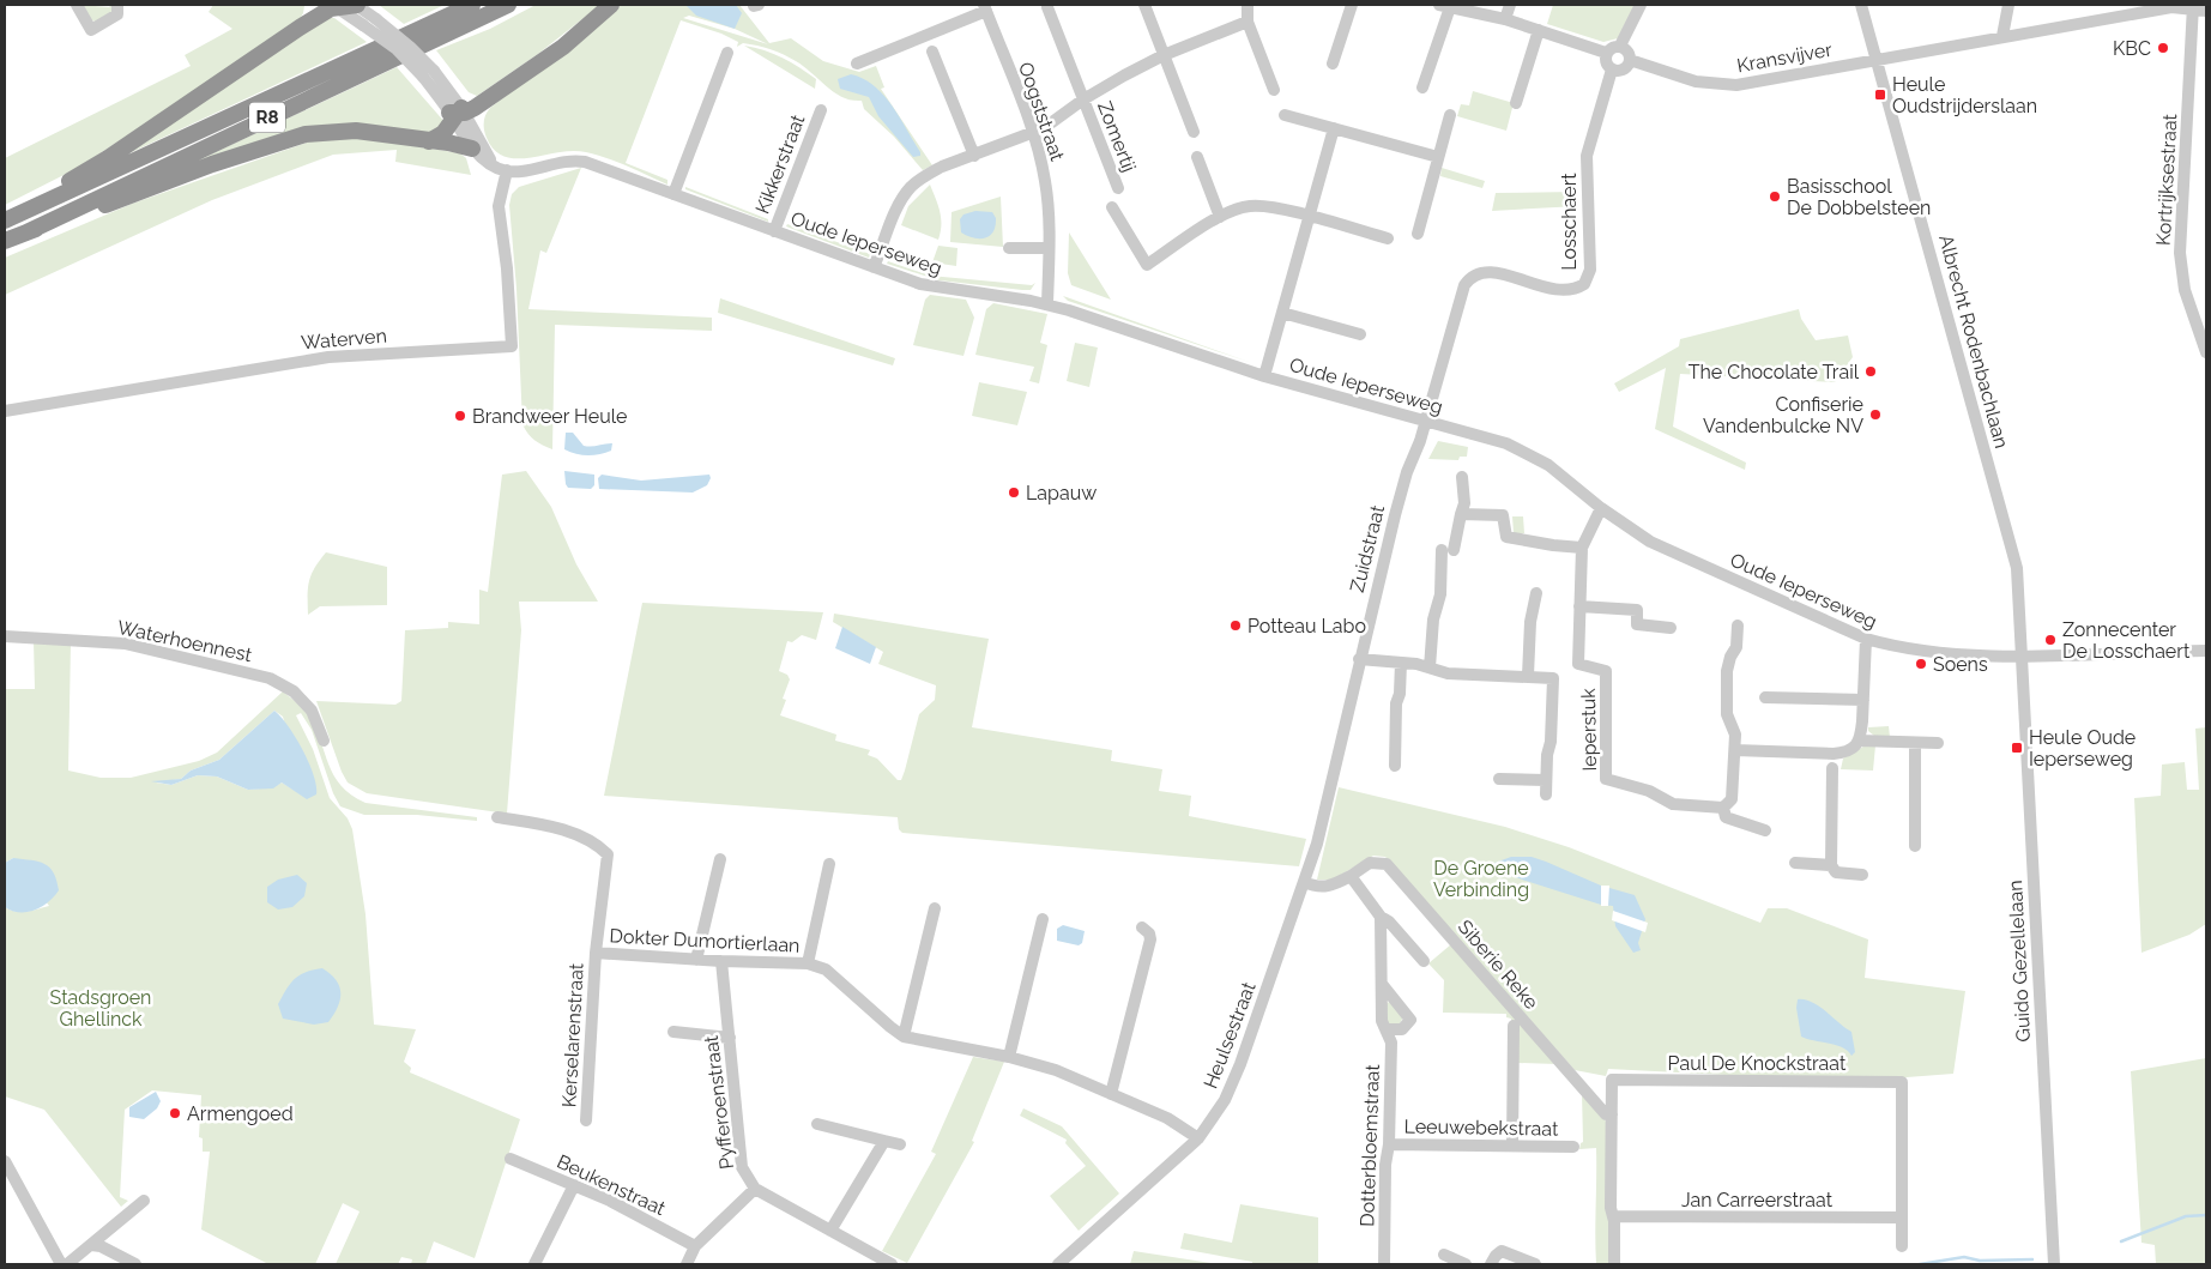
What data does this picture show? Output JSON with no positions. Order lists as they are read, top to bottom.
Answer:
{
  "streets": {
    "highway": ["R8"],
    "street": [
      "Kransvijver",
      "Oogststraat",
      "Zomertij",
      "Kikkerstraat",
      "Kortrijksestraat",
      "Losschaert",
      "Oude Ieperseweg",
      "Waterven",
      "Albrecht Rodenbachlaan",
      "Zuidstraat",
      "Waterhoennest",
      "Ieperstuk",
      "Dokter Dumortierlaan",
      "Guido Gezellelaan",
      "Siberie Reke",
      "Kerselarenstraat",
      "Heulsestraat",
      "Paul De Knockstraat",
      "Pyfferoenstraat",
      "Leeuwebekstraat",
      "Dotterbloemstraat",
      "Beukenstraat",
      "Jan Carreerstraat"
    ]
  },
  "crossings": [
    ["Kransvijver", "Kortrijksestraat"],
    ["Kransvijver", "Losschaert"],
    ["Kransvijver", "Albrecht Rodenbachlaan"],
    ["Oogststraat", "Zomertij"],
    ["Oogststraat", "Oude Ieperseweg"],
    ["Zomertij", "Oude Ieperseweg"],
    ["Kikkerstraat", "Oude Ieperseweg"],
    ["Losschaert", "Oude Ieperseweg"],
    ["Losschaert", "Zuidstraat"],
    ["Oude Ieperseweg", "Waterven"],
    ["Oude Ieperseweg", "Albrecht Rodenbachlaan"],
    ["Oude Ieperseweg", "Zuidstraat"],
    ["Oude Ieperseweg", "Ieperstuk"],
    ["Oude Ieperseweg", "Guido Gezellelaan"],
    ["Albrecht Rodenbachlaan", "Guido Gezellelaan"],
    ["Zuidstraat", "Heulsestraat"],
    ["Dokter Dumortierlaan", "Kerselarenstraat"],
    ["Dokter Dumortierlaan", "Heulsestraat"],
    ["Dokter Dumortierlaan", "Pyfferoenstraat"],
    ["Siberie Reke", "Paul De Knockstraat"],
    ["Paul De Knockstraat", "Jan Carreerstraat"],
    ["Leeuwebekstraat", "Dotterbloemstraat"]
  ],
  "parks": ["De Groene Verbinding", "Stadsgroen Ghellinck"],
  "places": {
    "other": [
      "KBC",
      "Basisschool De Dobbelsteen",
      "The Chocolate Trail",
      "Confiserie Vandenbulcke NV",
      "Brandweer Heule",
      "Lapauw",
      "Potteau Labo",
      "Zonnecenter De Losschaert",
      "Soens",
      "Armengoed"
    ],
    "transit": ["Heule Oudstrijderslaan", "Heule Oude Ieperseweg"]
  }
}
